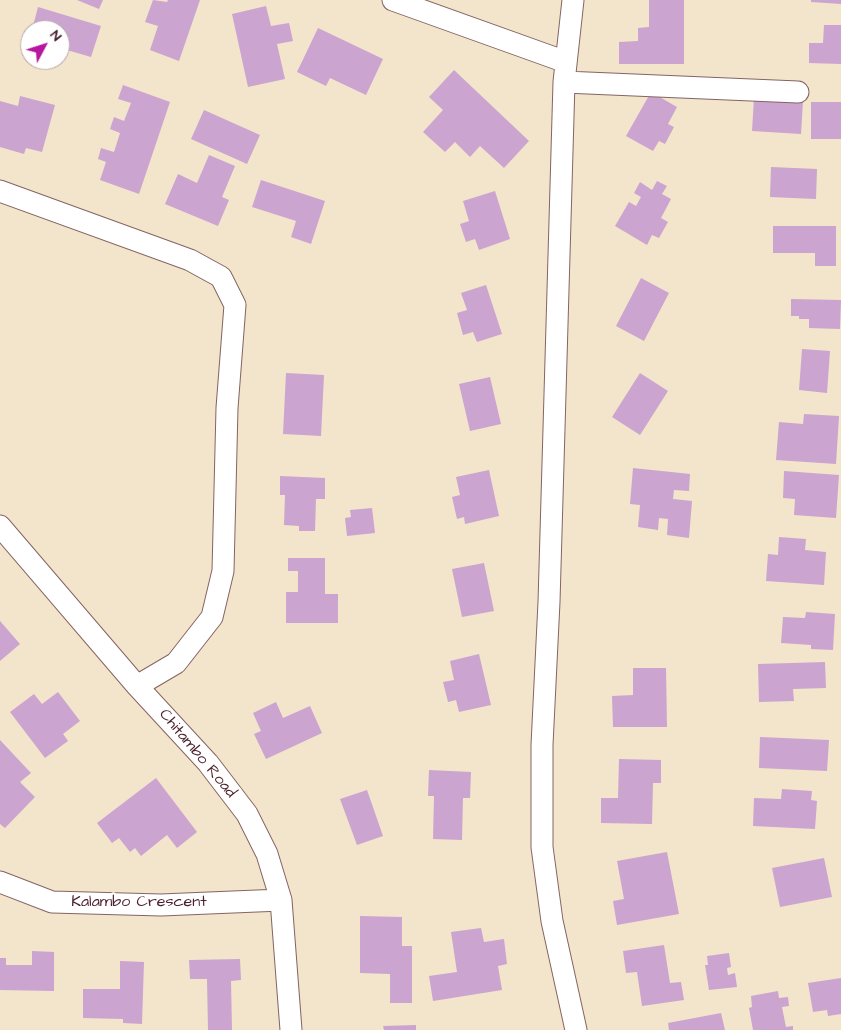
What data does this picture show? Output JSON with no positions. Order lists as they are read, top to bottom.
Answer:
{
  "streets": {
    "street": ["Chitambo Road", "Kalambo Crescent"]
  },
  "crossings": [
    ["Chitambo Road", "Kalambo Crescent"]
  ],
  "north": "top right"
}
